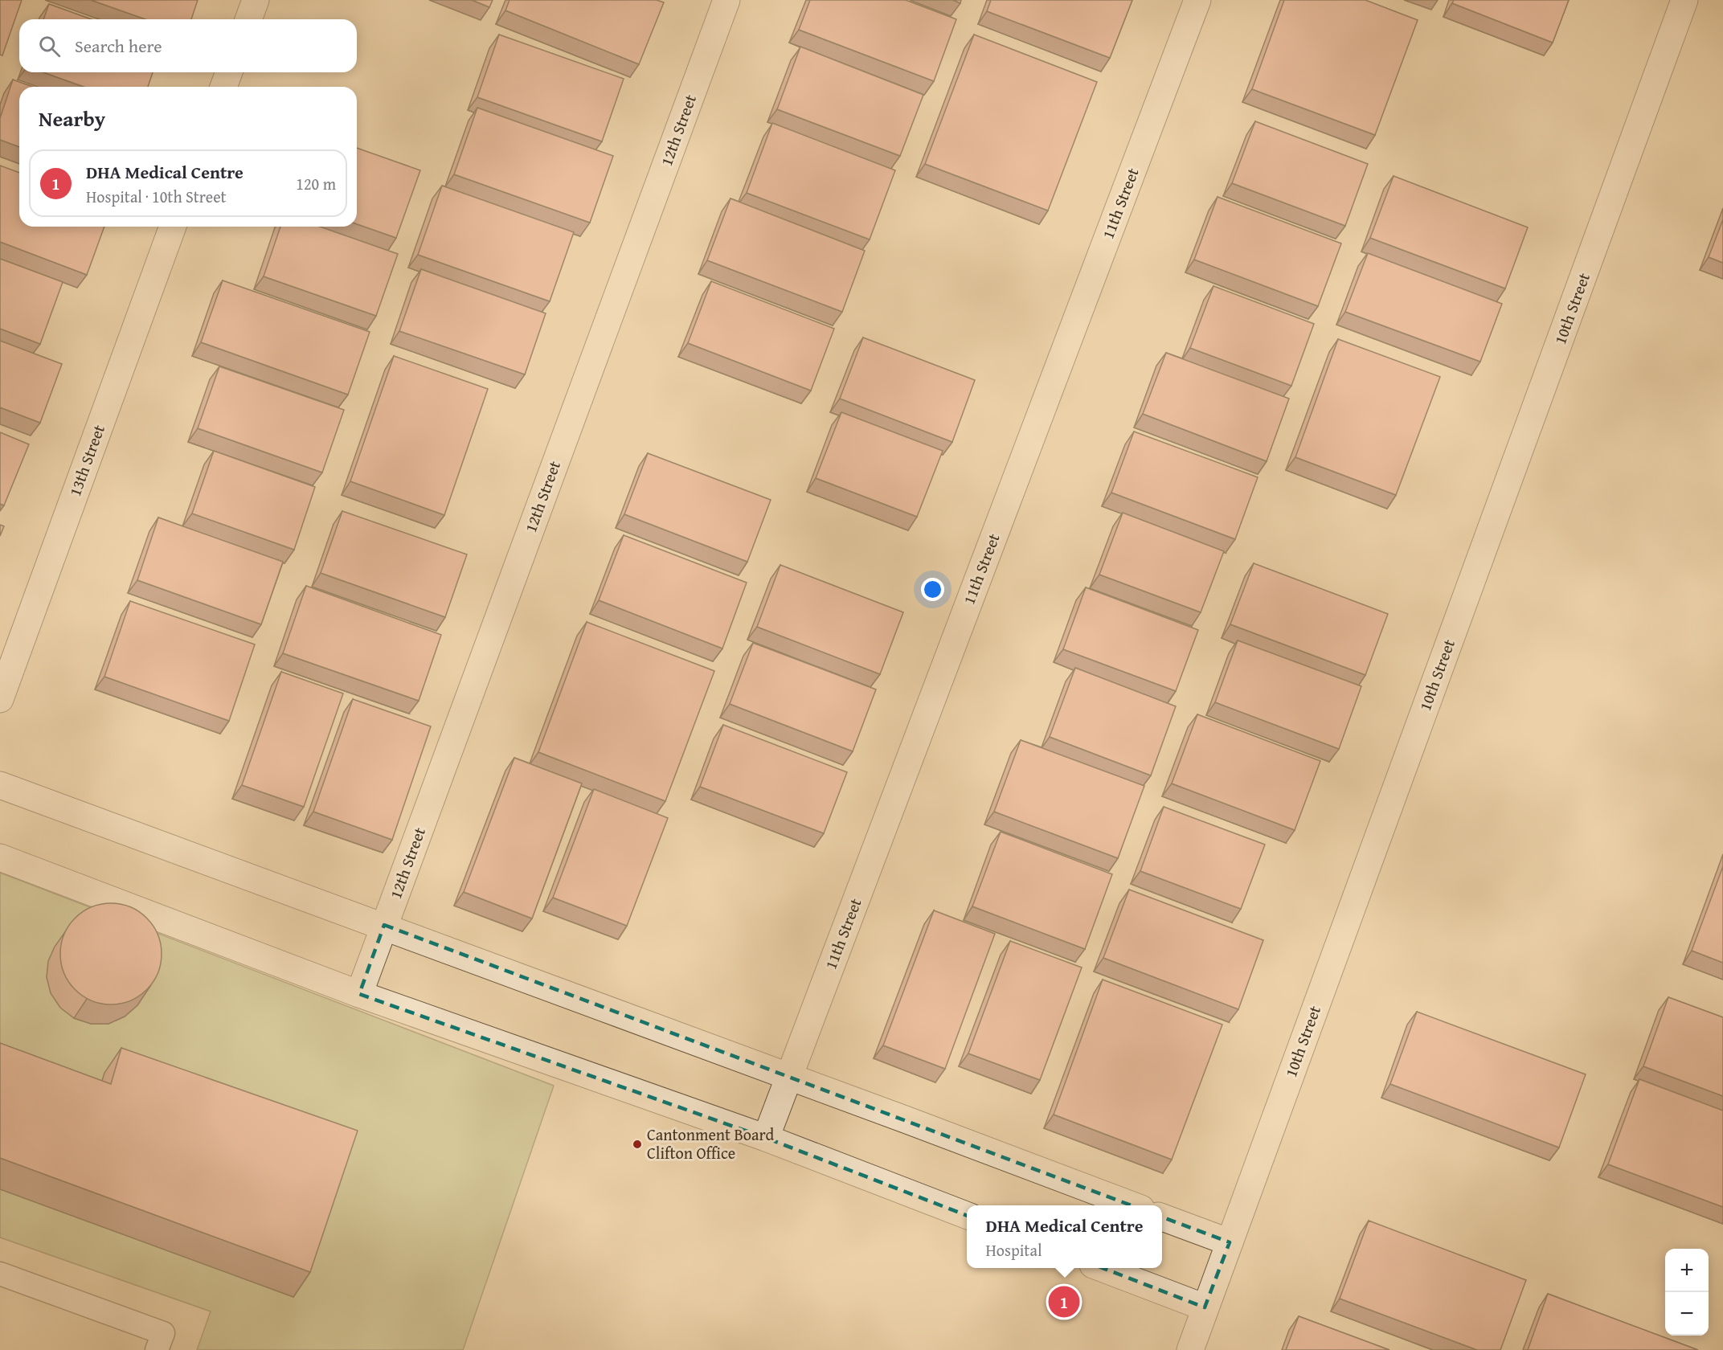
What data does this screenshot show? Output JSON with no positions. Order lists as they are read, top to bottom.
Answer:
{
  "streets": {
    "street": [
      "12th Street",
      "11th Street",
      "10th Street",
      "13th Street"
    ]
  },
  "places": ["Cantonment Board Clifton Office"],
  "page": {
    "search": "Search here",
    "heading": "Nearby",
    "list": [
      {
        "mark": "1",
        "name": "DHA Medical Centre",
        "note": "Hospital · 10th Street",
        "value": "120 m"
      }
    ],
    "popup": ["DHA Medical Centre", "Hospital"],
    "map_buttons": ["+", "−"],
    "pins": "1"
  }
}
